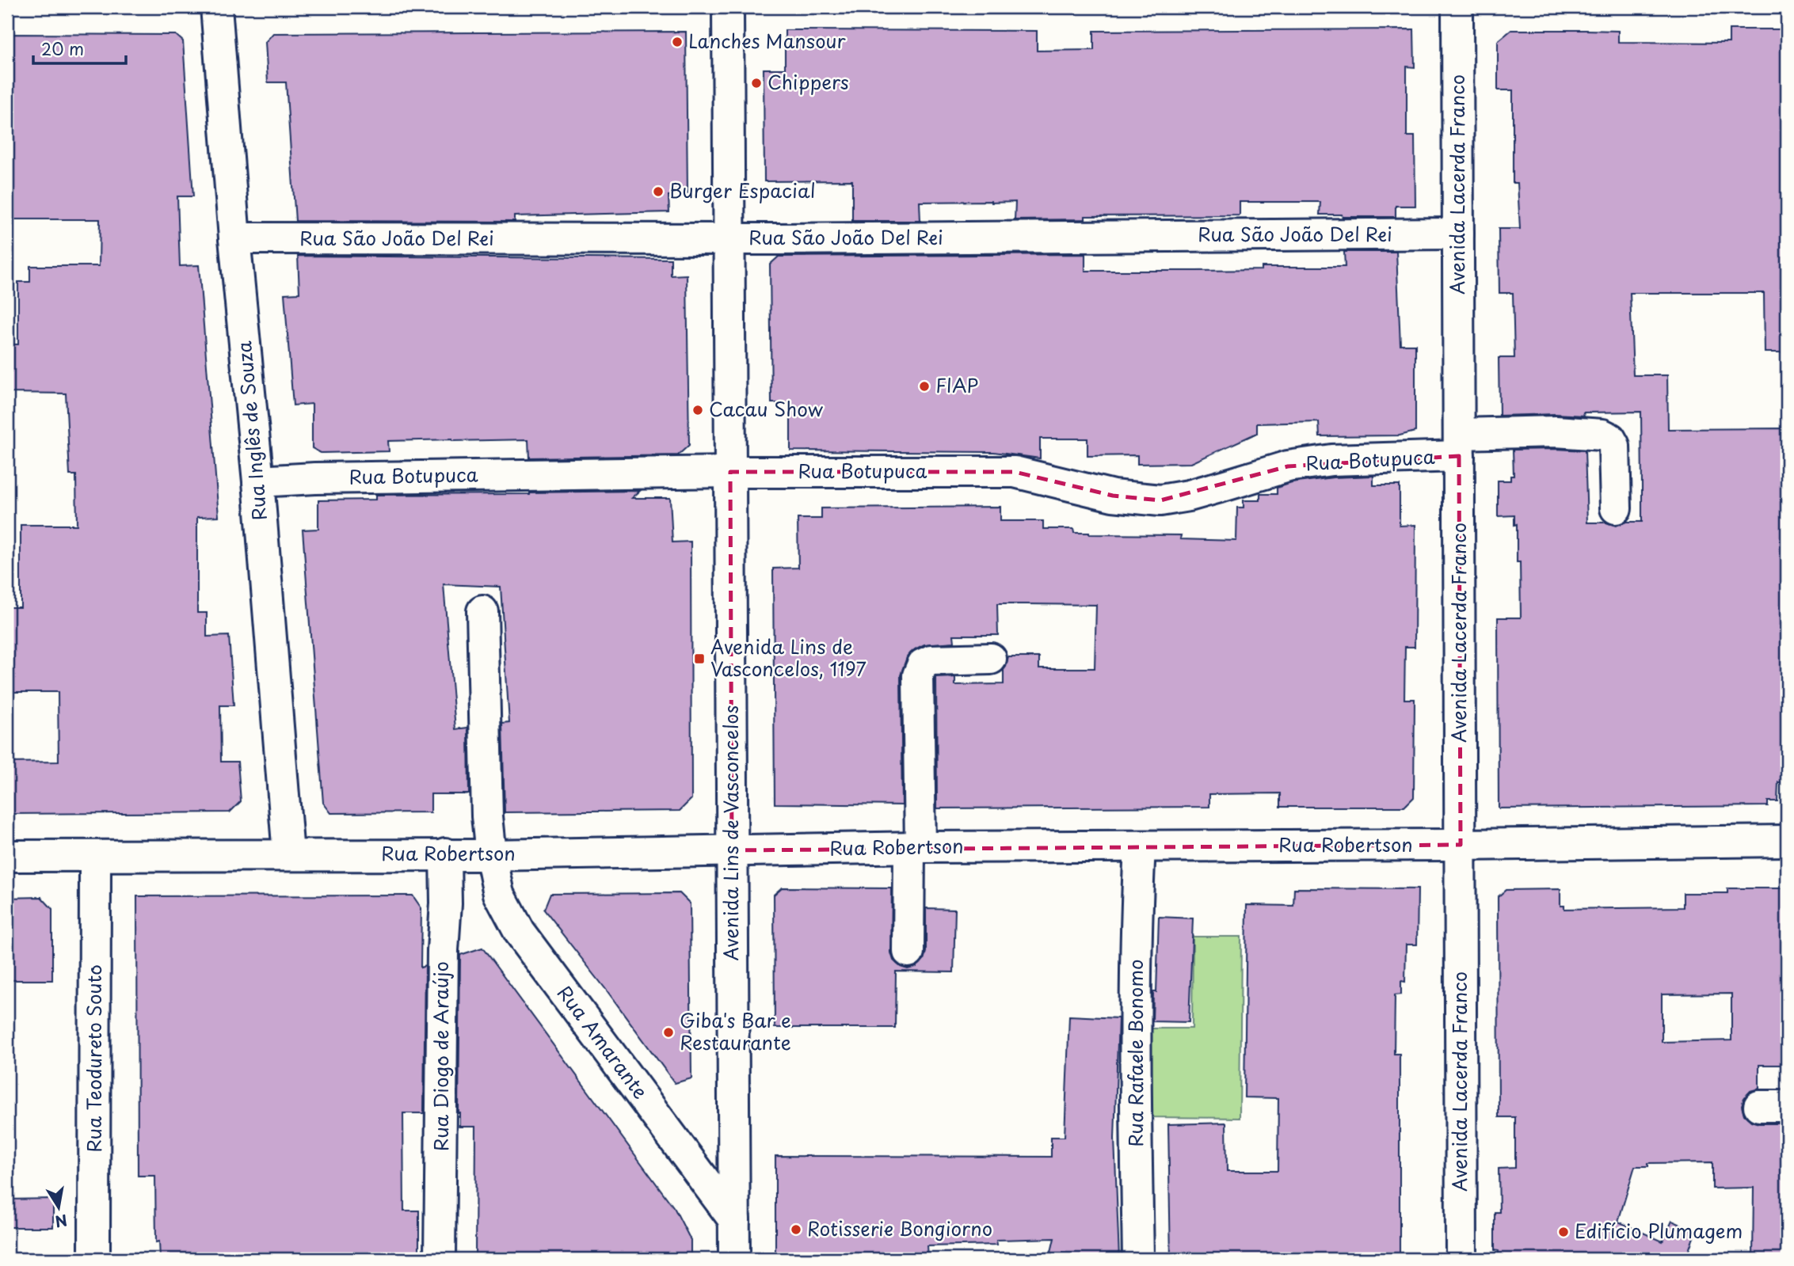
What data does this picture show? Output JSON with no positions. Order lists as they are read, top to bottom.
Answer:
{
  "streets": {
    "street": [
      "Avenida Lacerda Franco",
      "Rua São João Del Rei",
      "Rua Inglês de Souza",
      "Rua Botupuca",
      "Avenida Lins de Vasconcelos",
      "Rua Robertson",
      "Rua Amarante",
      "Rua Rafaele Bonomo",
      "Rua Diogo de Araújo",
      "Rua Teodureto Souto"
    ]
  },
  "crossings": [
    ["Avenida Lacerda Franco", "Rua São João Del Rei"],
    ["Avenida Lacerda Franco", "Rua Botupuca"],
    ["Avenida Lacerda Franco", "Rua Robertson"],
    ["Rua São João Del Rei", "Rua Inglês de Souza"],
    ["Rua São João Del Rei", "Avenida Lins de Vasconcelos"],
    ["Rua Inglês de Souza", "Rua Botupuca"],
    ["Rua Inglês de Souza", "Rua Robertson"],
    ["Rua Botupuca", "Avenida Lins de Vasconcelos"],
    ["Avenida Lins de Vasconcelos", "Rua Robertson"],
    ["Avenida Lins de Vasconcelos", "Rua Amarante"],
    ["Rua Robertson", "Rua Amarante"],
    ["Rua Robertson", "Rua Rafaele Bonomo"],
    ["Rua Robertson", "Rua Diogo de Araújo"],
    ["Rua Robertson", "Rua Teodureto Souto"]
  ],
  "places": {
    "other": [
      "Lanches Mansour",
      "Chippers",
      "Burger Espacial",
      "FIAP",
      "Cacau Show",
      "Giba's Bar e Restaurante",
      "Rotisserie Bongiorno",
      "Edifício Plumagem"
    ],
    "transit": ["Avenida Lins de Vasconcelos, 1197"]
  },
  "scale_bar": "20 m",
  "north": "bottom"
}
